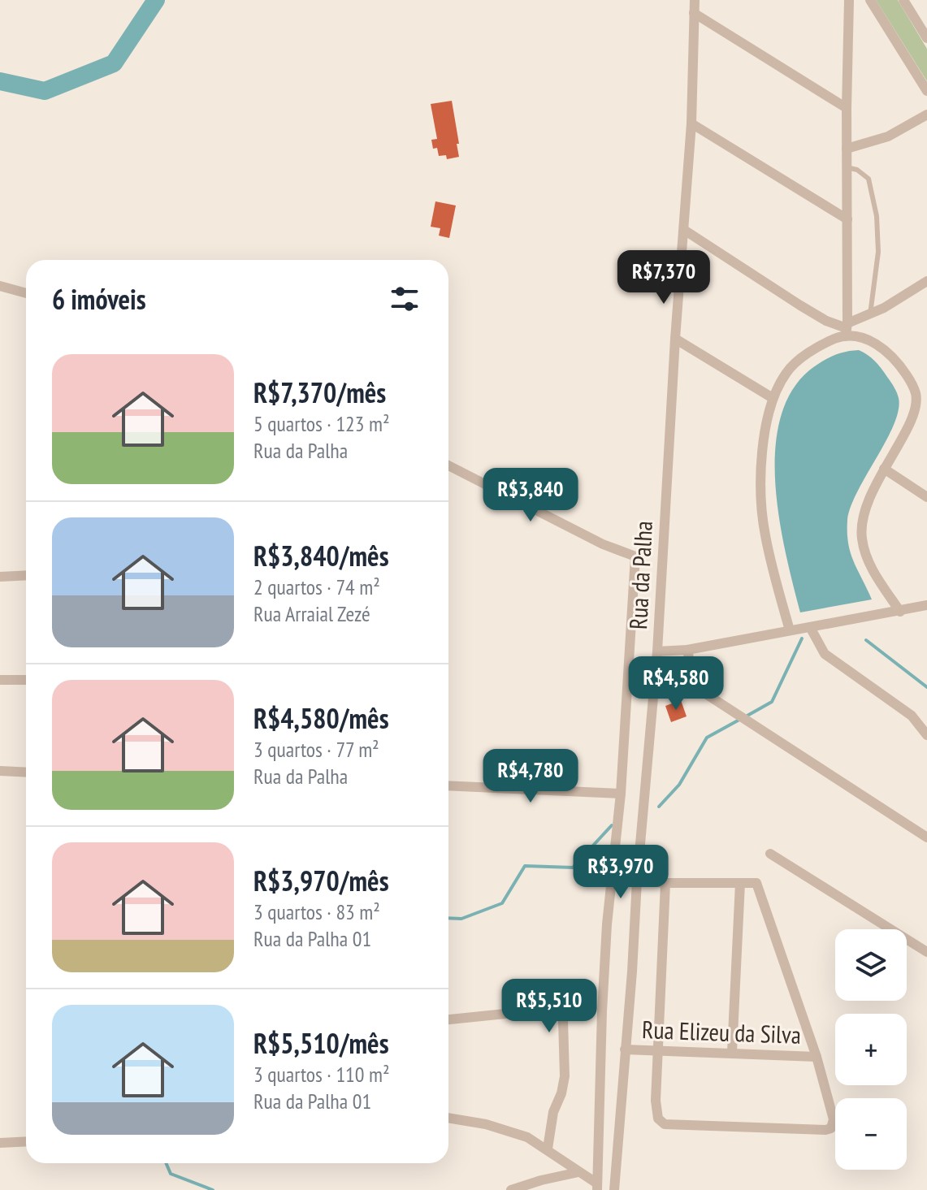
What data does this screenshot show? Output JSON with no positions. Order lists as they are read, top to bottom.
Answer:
{
  "streets": {
    "street": ["Rua da Palha", "Rua Elizeu da Silva"]
  },
  "crossings": [
    ["Rua da Palha", "Rua Elizeu da Silva"]
  ],
  "page": {
    "price": [
      "R$7,370",
      "R$3,840",
      "R$4,580",
      "R$4,780",
      "R$3,970",
      "R$5,510"
    ],
    "heading": "6 imóveis",
    "list": [
      {
        "name": "R$7,370/mês",
        "note": "5 quartos · 123 m² · Rua da Palha"
      },
      {
        "name": "R$3,840/mês",
        "note": "2 quartos · 74 m² · Rua Arraial Zezé"
      },
      {
        "name": "R$4,580/mês",
        "note": "3 quartos · 77 m² · Rua da Palha"
      },
      {
        "name": "R$3,970/mês",
        "note": "3 quartos · 83 m² · Rua da Palha 01"
      },
      {
        "name": "R$5,510/mês",
        "note": "3 quartos · 110 m² · Rua da Palha 01"
      }
    ],
    "map_buttons": ["+", "−"]
  }
}
